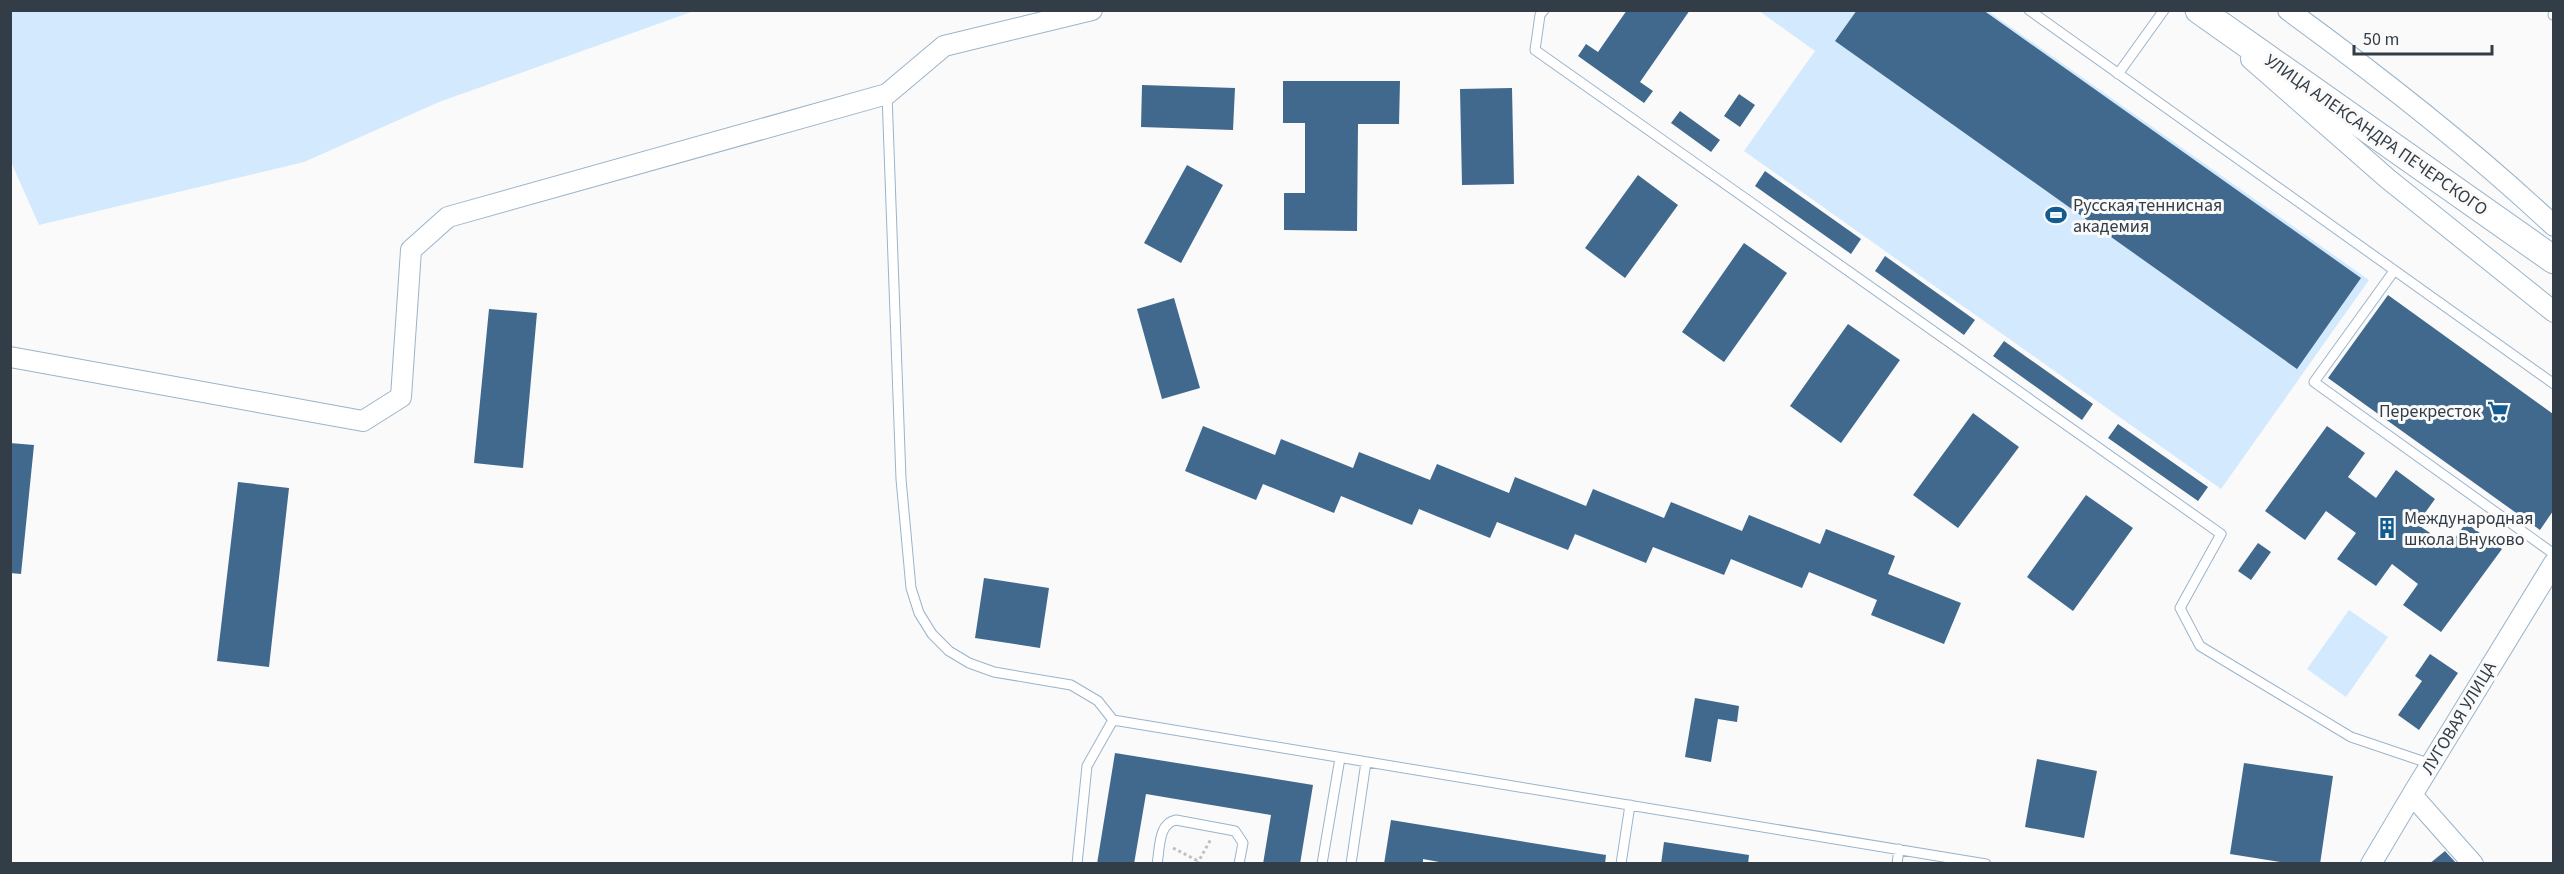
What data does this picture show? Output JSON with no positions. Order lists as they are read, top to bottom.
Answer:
{
  "streets": {
    "main road": ["УЛИЦА АЛЕКСАНДРА ПЕЧЕРСКОГО"],
    "street": ["ЛУГОВАЯ УЛИЦА"]
  },
  "places": {
    "sports": ["Русская теннисная академия"],
    "supermarket": ["Перекресток"],
    "building": ["Международная школа Внуково"]
  },
  "scale_bar": "50 m"
}
